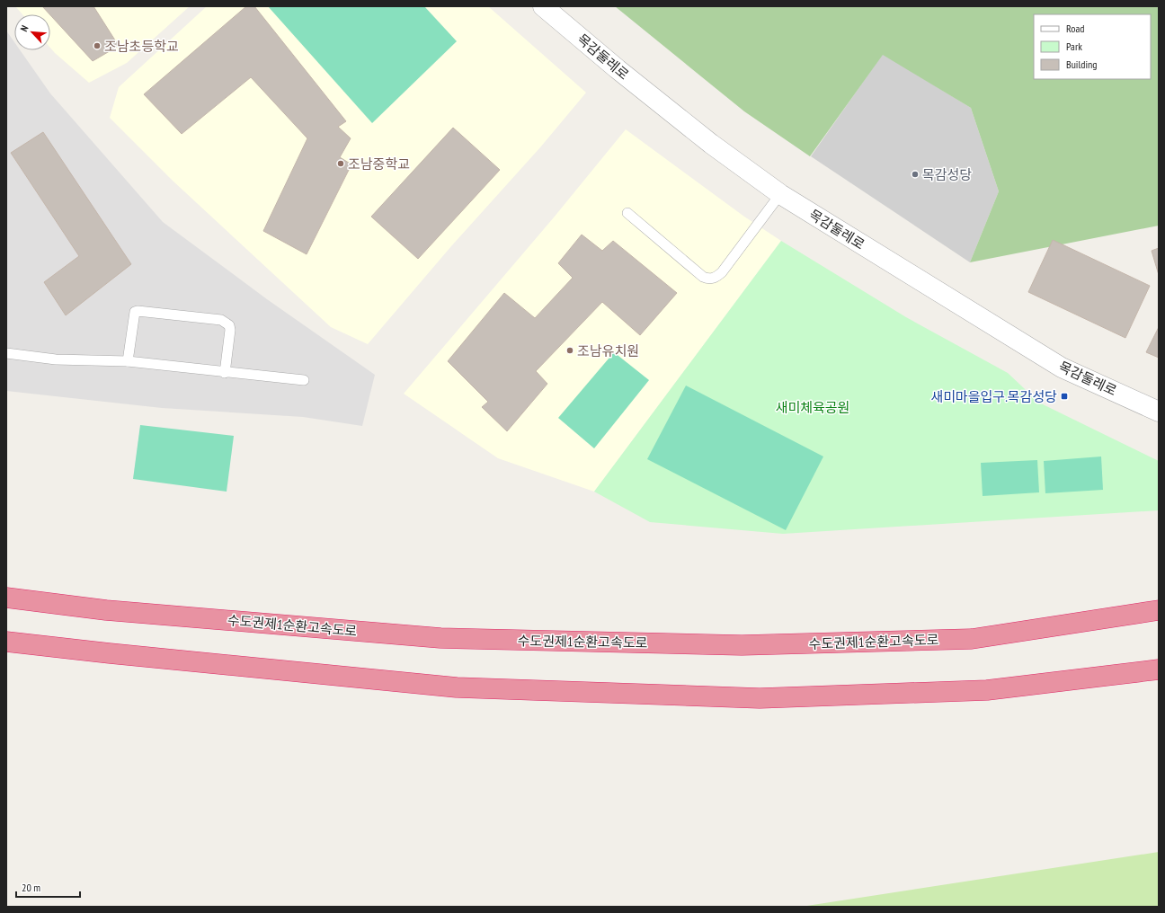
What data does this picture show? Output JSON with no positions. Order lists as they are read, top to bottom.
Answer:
{
  "streets": {
    "highway": ["수도권제1순환고속도로"],
    "street": ["목감둘레로"]
  },
  "parks": ["새미체육공원"],
  "places": {
    "other": [
      "조남초등학교",
      "조남중학교",
      "목감성당",
      "조남유치원"
    ],
    "transit": ["새미마을입구.목감성당"]
  },
  "legend": ["Road", "Park", "Building"],
  "scale_bar": "20 m",
  "north": "top left"
}
